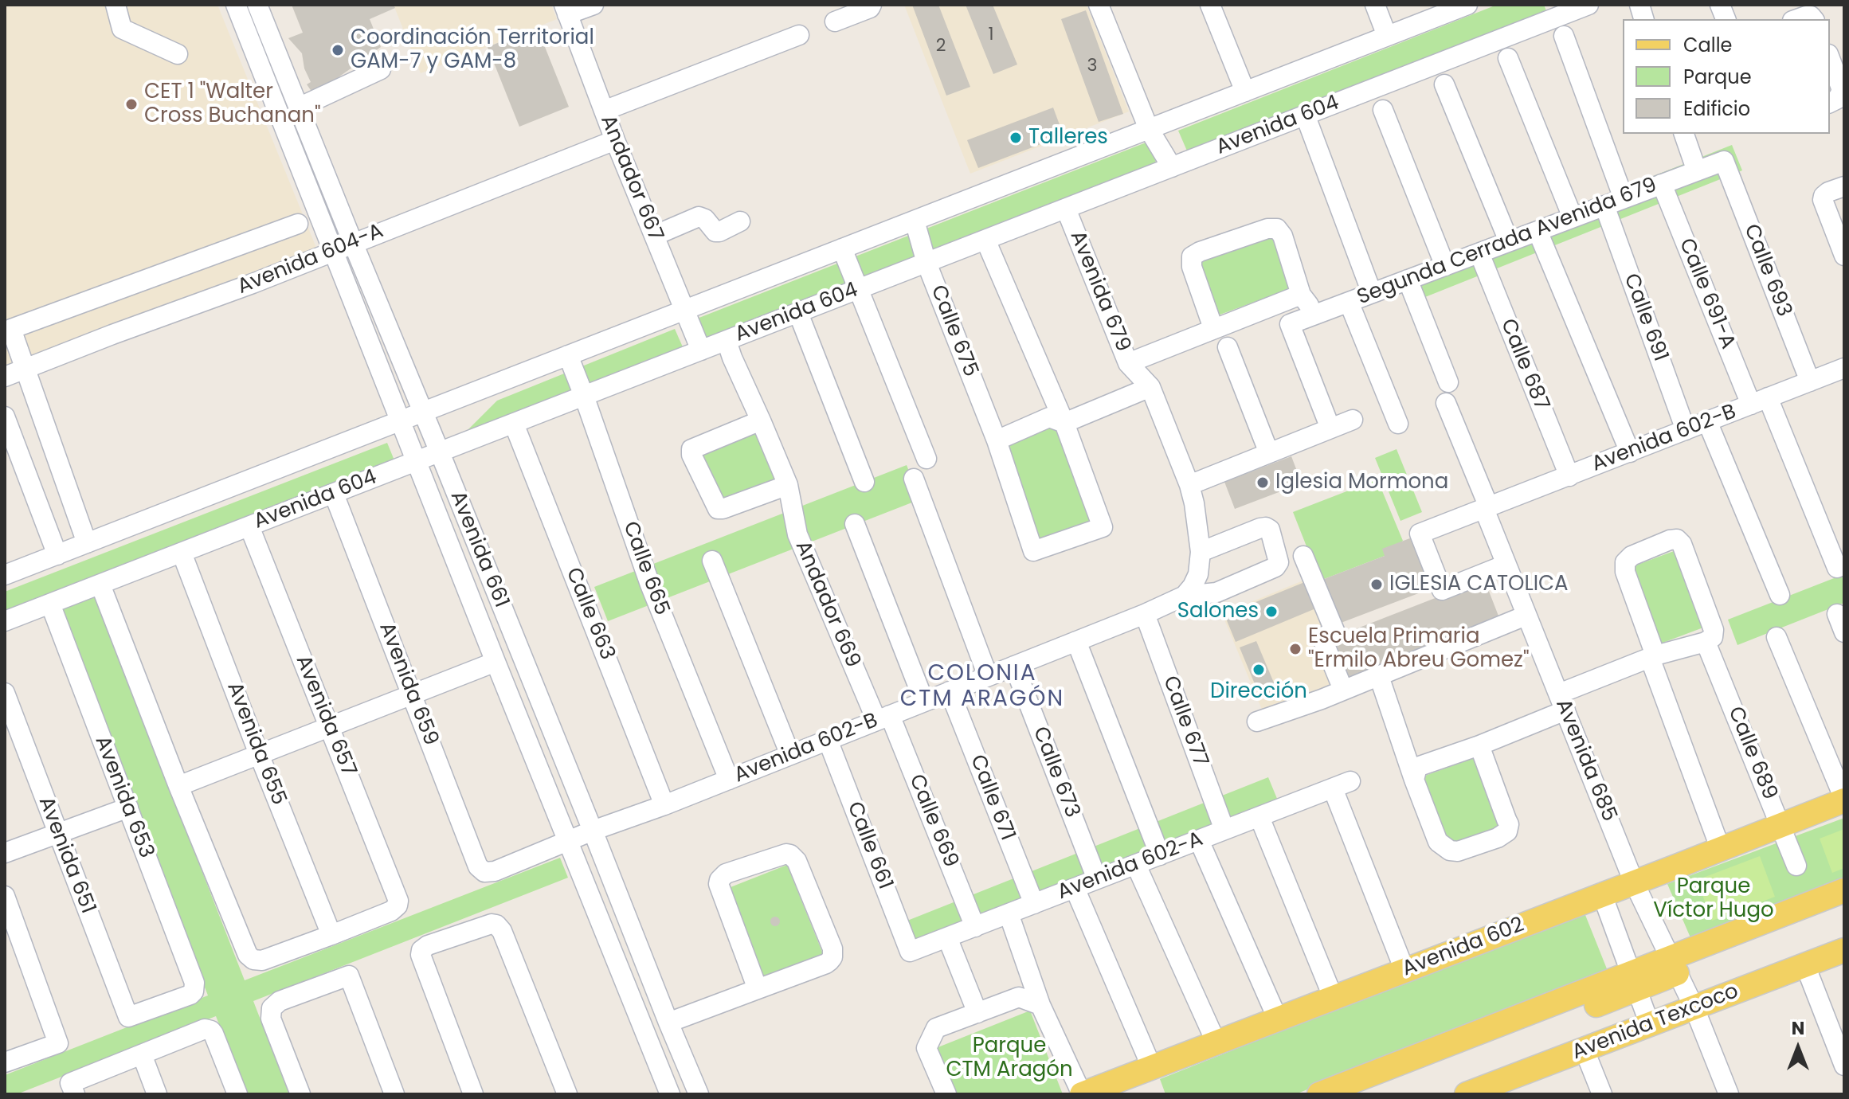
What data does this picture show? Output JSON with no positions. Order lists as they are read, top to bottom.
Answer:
{
  "streets": {
    "main road": ["Avenida 602", "Avenida Texcoco"],
    "street": [
      "Avenida 604",
      "Andador 667",
      "Segunda Cerrada Avenida 679",
      "Avenida 604-A",
      "Calle 693",
      "Avenida 679",
      "Calle 691-A",
      "Calle 691",
      "Calle 675",
      "Calle 687",
      "Avenida 602-B",
      "Avenida 661",
      "Calle 665",
      "Andador 669",
      "Calle 663",
      "Avenida 659",
      "Avenida 657",
      "Calle 677",
      "Avenida 655",
      "Calle 689",
      "Avenida 685",
      "Calle 673",
      "Avenida 653",
      "Calle 671",
      "Calle 669",
      "Calle 661",
      "Avenida 651",
      "Avenida 602-A"
    ]
  },
  "crossings": [
    ["Avenida 604", "Andador 667"],
    ["Avenida 604", "Avenida 679"],
    ["Avenida 604", "Calle 675"],
    ["Avenida 604", "Avenida 661"],
    ["Avenida 604", "Calle 665"],
    ["Avenida 604", "Andador 669"],
    ["Avenida 604", "Calle 663"],
    ["Avenida 604", "Avenida 659"],
    ["Avenida 604", "Avenida 657"],
    ["Avenida 604", "Avenida 655"],
    ["Avenida 604", "Avenida 653"],
    ["Andador 667", "Avenida 604-A"],
    ["Segunda Cerrada Avenida 679", "Calle 693"],
    ["Segunda Cerrada Avenida 679", "Calle 691-A"],
    ["Segunda Cerrada Avenida 679", "Calle 691"],
    ["Segunda Cerrada Avenida 679", "Calle 687"],
    ["Avenida 604-A", "Avenida 661"],
    ["Calle 693", "Avenida 602-B"],
    ["Avenida 679", "Avenida 602-B"],
    ["Calle 691-A", "Avenida 602-B"],
    ["Calle 691", "Avenida 602-B"],
    ["Calle 687", "Avenida 602-B"],
    ["Avenida 602-B", "Avenida 661"],
    ["Avenida 602-B", "Calle 665"],
    ["Avenida 602-B", "Andador 669"],
    ["Avenida 602-B", "Calle 663"],
    ["Avenida 602-B", "Calle 677"],
    ["Avenida 602-B", "Avenida 685"],
    ["Avenida 602-B", "Calle 673"],
    ["Avenida 602-B", "Calle 671"],
    ["Avenida 602-B", "Calle 669"],
    ["Avenida 602-B", "Calle 661"],
    ["Avenida 661", "Avenida 659"],
    ["Andador 669", "Calle 669"],
    ["Avenida 657", "Avenida 655"],
    ["Calle 677", "Avenida 602-A"],
    ["Calle 689", "Avenida 602"],
    ["Avenida 685", "Avenida 602"],
    ["Avenida 685", "Avenida Texcoco"],
    ["Calle 673", "Avenida 602-A"],
    ["Avenida 653", "Avenida 651"],
    ["Calle 671", "Avenida 602-A"],
    ["Calle 669", "Avenida 602-A"],
    ["Calle 661", "Avenida 602-A"],
    ["Avenida 602-A", "Avenida 602"]
  ],
  "districts": ["COLONIA CTM ARAGÓN"],
  "parks": ["Parque Víctor Hugo", "Parque CTM Aragón"],
  "places": [
    "Coordinación Territorial GAM-7 y GAM-8",
    "CET 1 \"Walter Cross Buchanan\"",
    "Talleres",
    "Iglesia Mormona",
    "IGLESIA CATOLICA",
    "Salones",
    "Escuela Primaria \"Ermilo Abreu Gomez\"",
    "Dirección"
  ],
  "house_numbers": ["1", "2", "3"],
  "legend": ["Calle", "Parque", "Edificio"],
  "north": "top"
}
